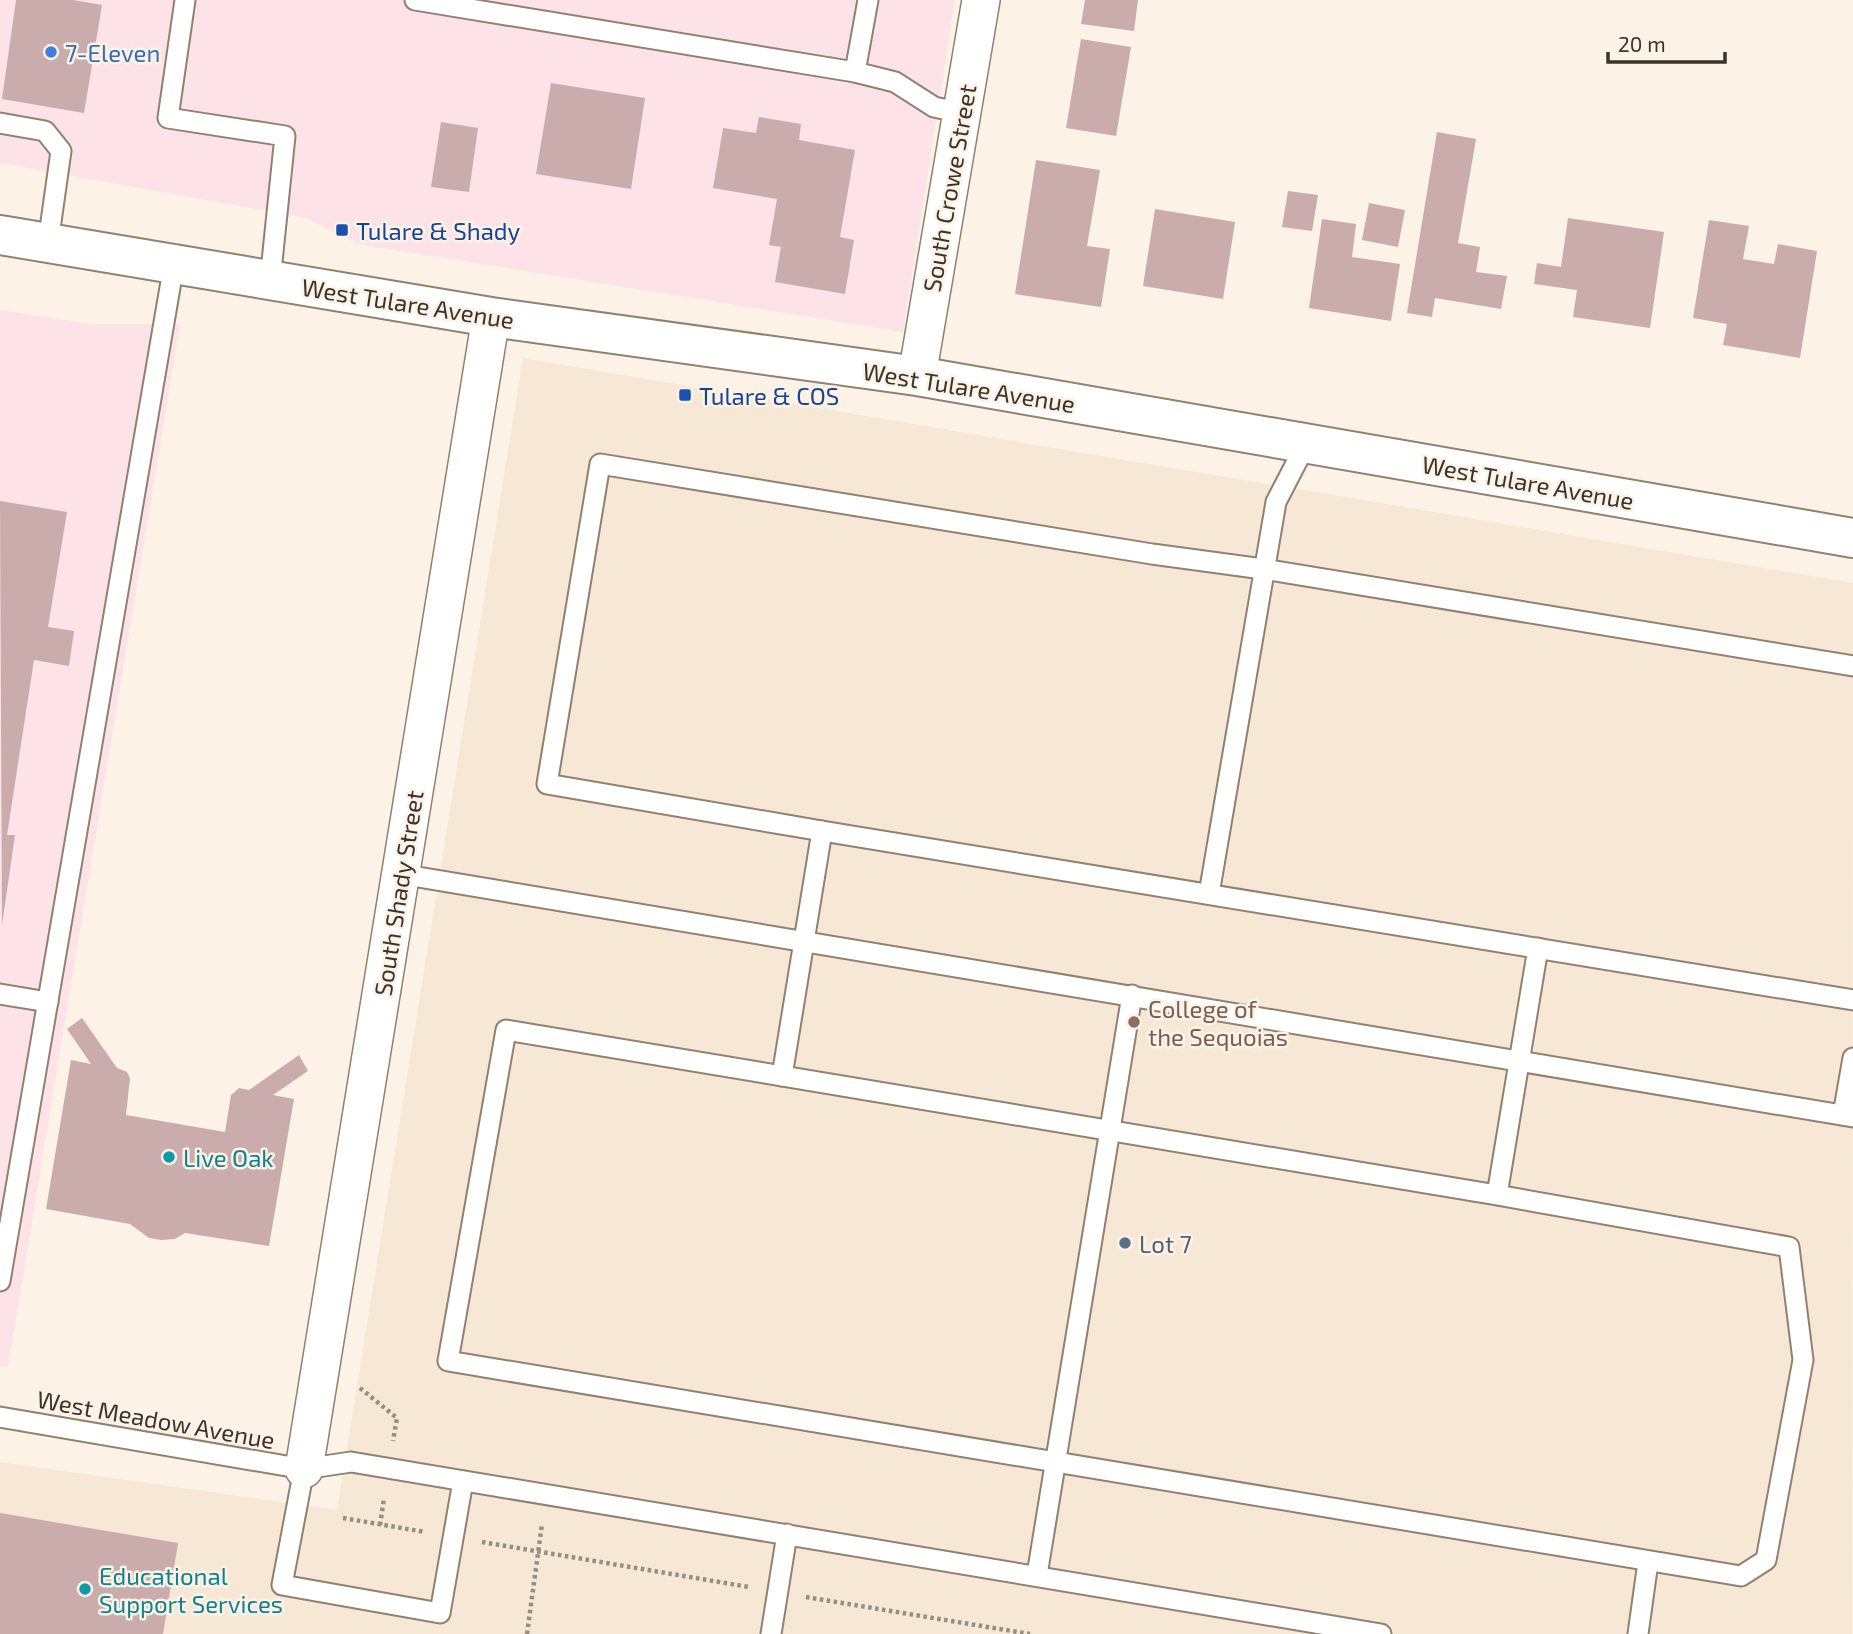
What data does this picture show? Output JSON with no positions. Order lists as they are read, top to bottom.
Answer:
{
  "streets": {
    "street": ["South Crowe Street", "West Tulare Avenue", "South Shady Street"],
    "lane": ["West Meadow Avenue"]
  },
  "crossings": [
    ["South Crowe Street", "West Tulare Avenue"],
    ["West Tulare Avenue", "South Shady Street"],
    ["South Shady Street", "West Meadow Avenue"]
  ],
  "places": {
    "other": [
      "7-Eleven",
      "College of the Sequoias",
      "Live Oak",
      "Lot 7",
      "Educational Support Services"
    ],
    "transit": ["Tulare & Shady", "Tulare & COS"]
  },
  "scale_bar": "20 m"
}
